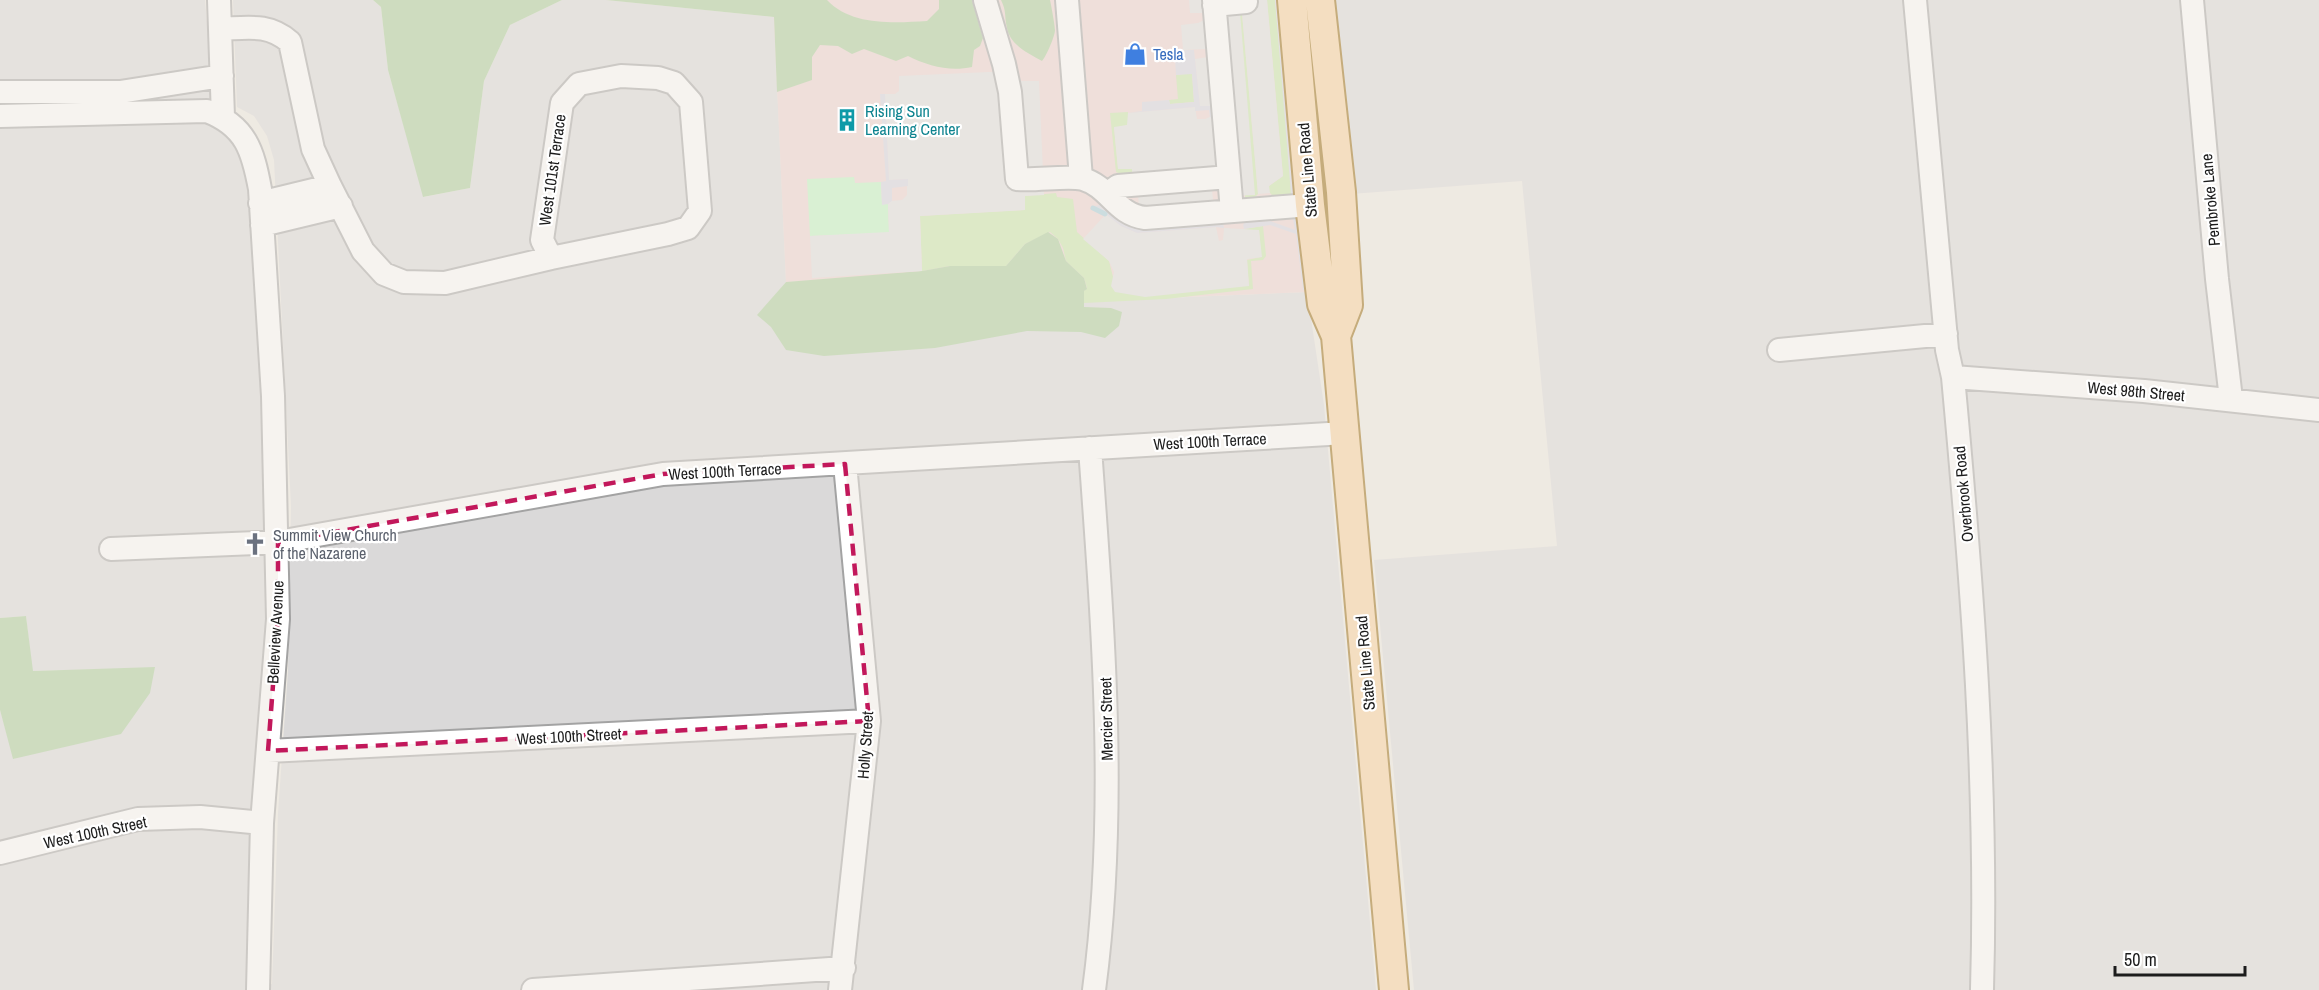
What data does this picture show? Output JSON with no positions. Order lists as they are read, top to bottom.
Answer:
{
  "streets": {
    "main road": ["State Line Road"],
    "street": [
      "West 101st Terrace",
      "Pembroke Lane",
      "West 98th Street",
      "West 100th Terrace",
      "Overbrook Road",
      "Belleview Avenue",
      "Mercier Street",
      "West 100th Street",
      "Holly Street"
    ]
  },
  "crossings": [
    ["State Line Road", "West 100th Terrace"],
    ["Pembroke Lane", "West 98th Street"],
    ["West 98th Street", "Overbrook Road"],
    ["West 100th Terrace", "Belleview Avenue"],
    ["West 100th Terrace", "Mercier Street"],
    ["West 100th Terrace", "Holly Street"],
    ["Belleview Avenue", "West 100th Street"],
    ["West 100th Street", "Holly Street"]
  ],
  "places": {
    "shop": ["Tesla"],
    "building": ["Rising Sun Learning Center"],
    "church": ["Summit View Church of the Nazarene"]
  },
  "scale_bar": "50 m"
}
